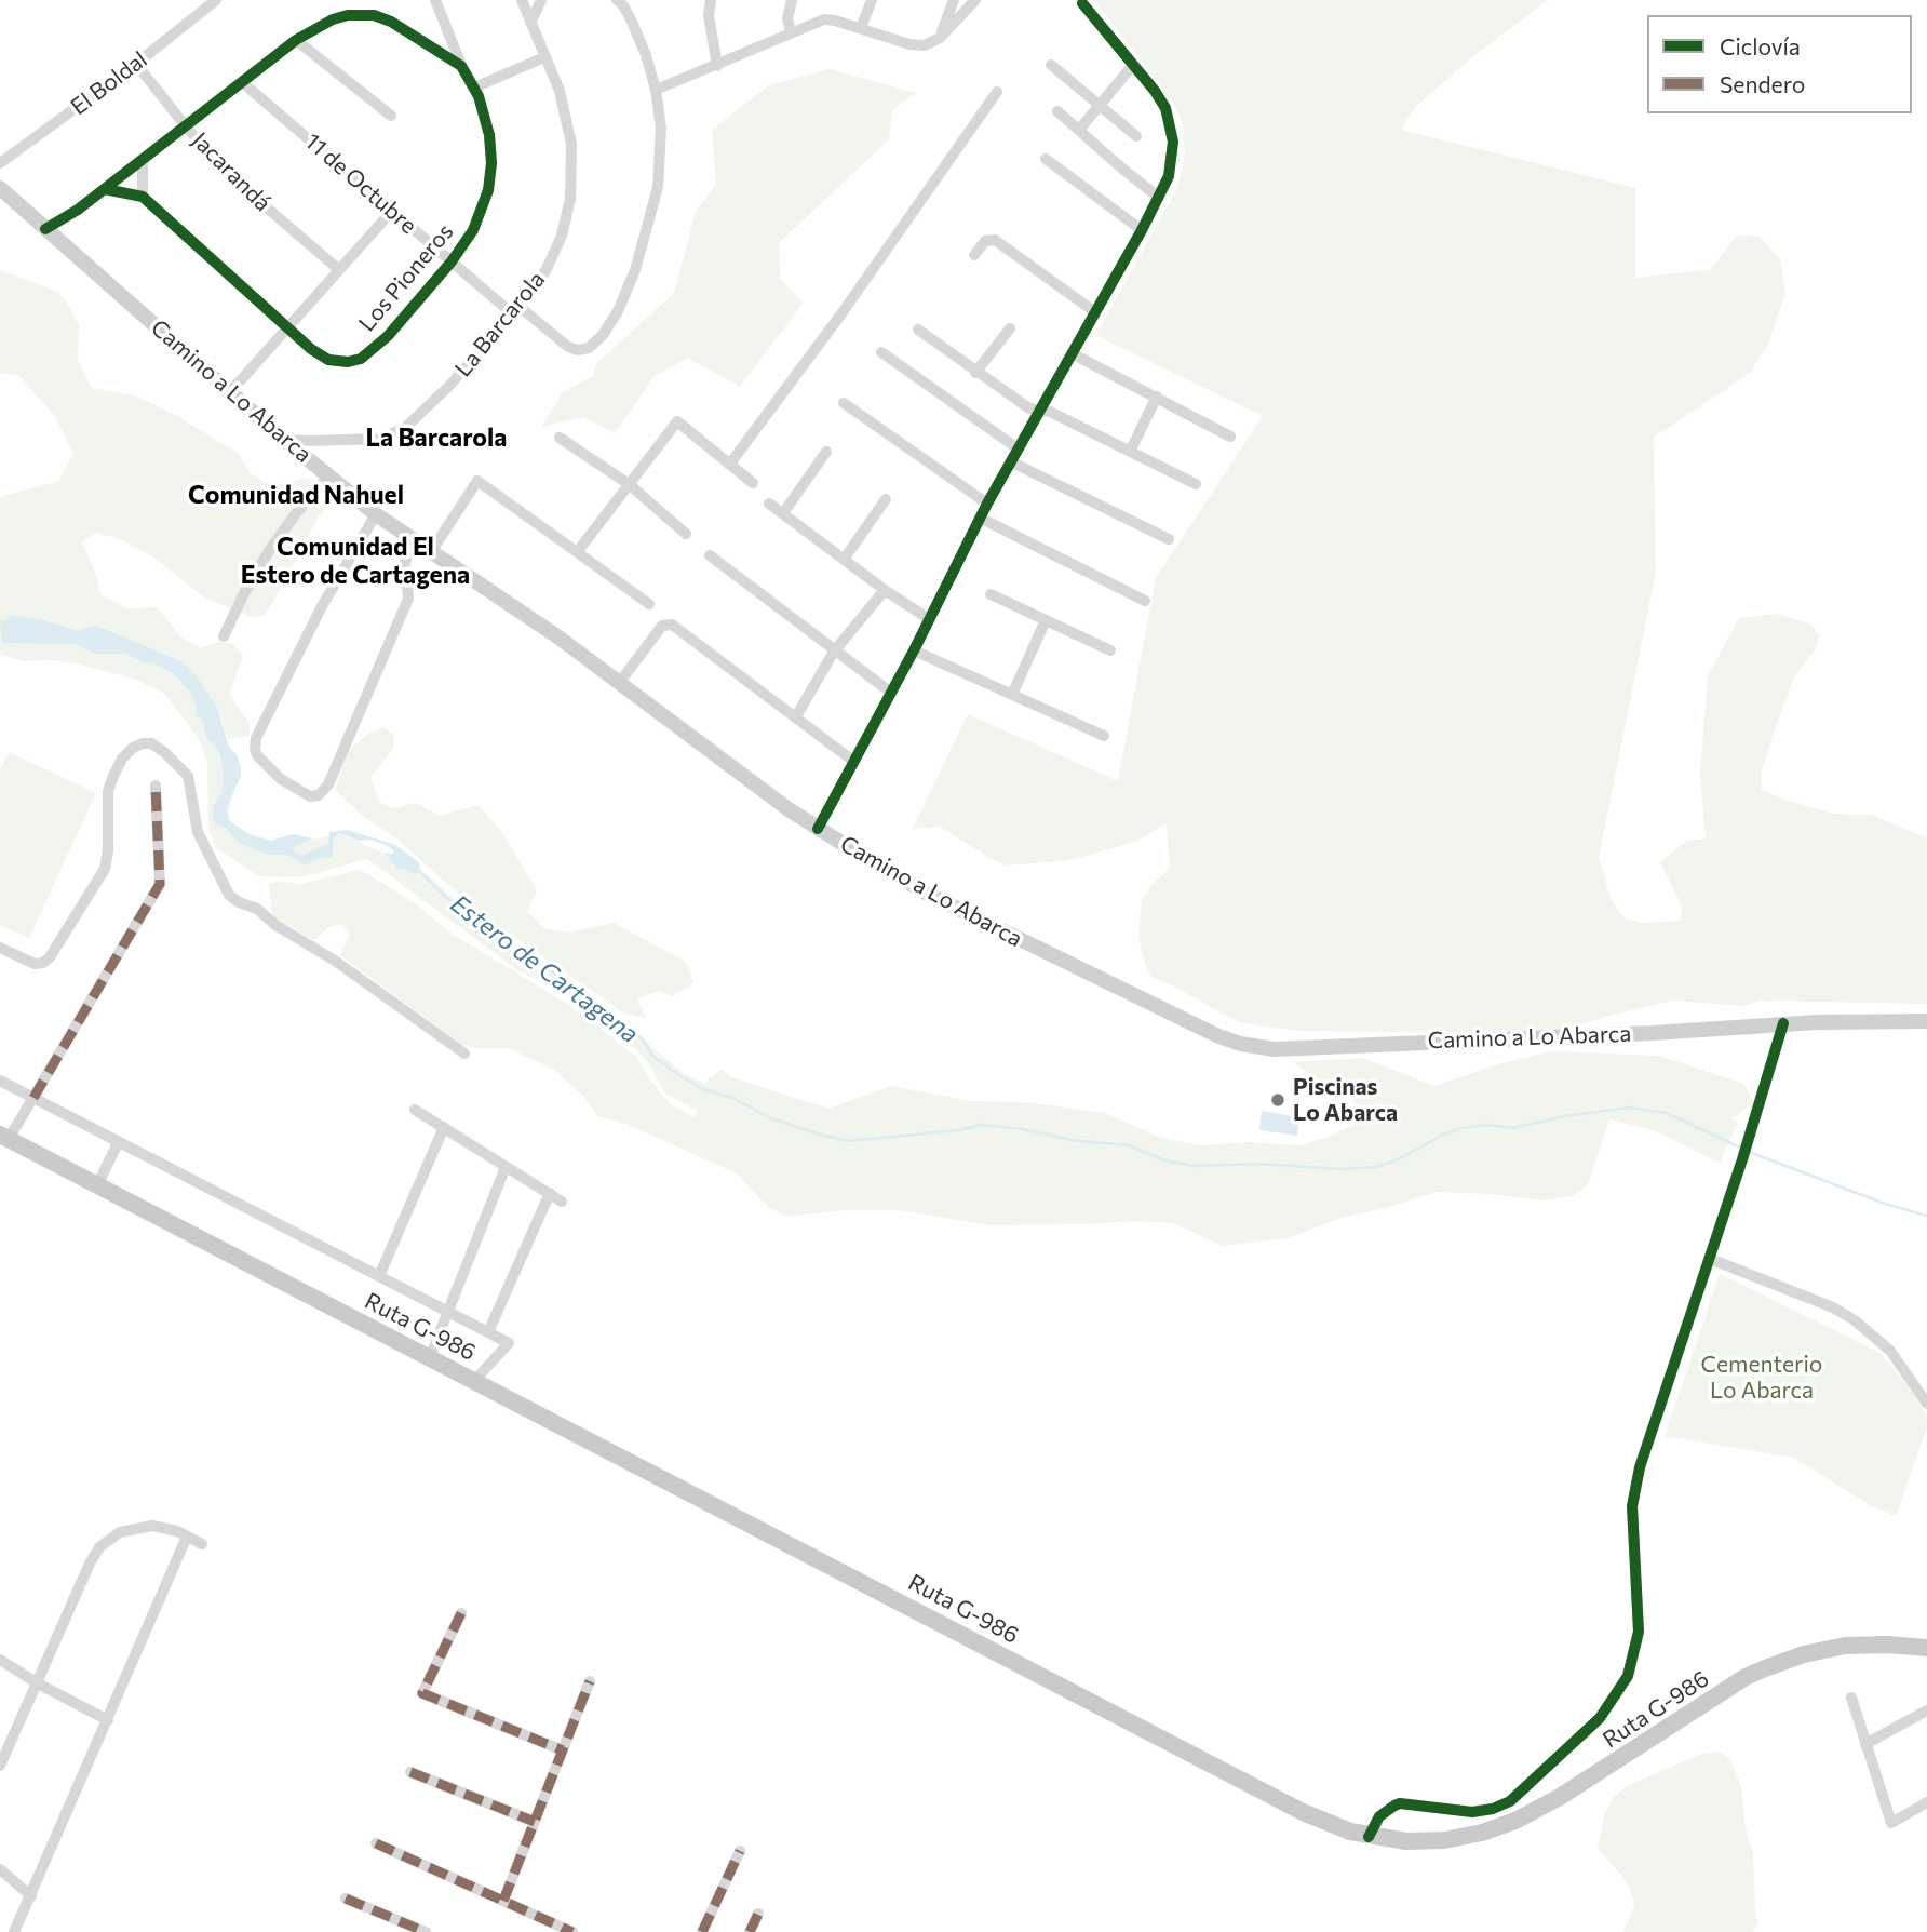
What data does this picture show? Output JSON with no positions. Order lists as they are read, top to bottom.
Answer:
{
  "streets": {
    "main road": ["Camino a Lo Abarca", "Ruta G-986"],
    "street": [
      "El Boldal",
      "Jacarandá",
      "11 de Octubre",
      "Los Pioneros",
      "La Barcarola"
    ]
  },
  "crossings": [
    ["El Boldal", "Jacarandá"],
    ["11 de Octubre", "Los Pioneros"],
    ["11 de Octubre", "La Barcarola"],
    ["La Barcarola", "Camino a Lo Abarca"]
  ],
  "districts": ["La Barcarola", "Comunidad Nahuel", "Comunidad El Estero de Cartagena"],
  "water": ["Estero de Cartagena"],
  "parks": ["Cementerio Lo Abarca"],
  "places": ["Piscinas Lo Abarca"],
  "legend": ["Ciclovía", "Sendero"]
}
